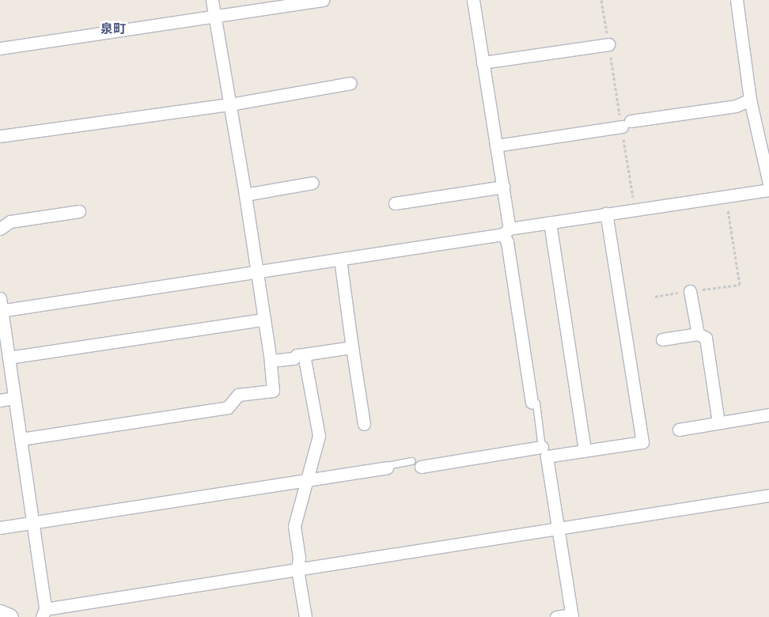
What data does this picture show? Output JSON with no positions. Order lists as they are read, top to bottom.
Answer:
{
  "districts": ["泉町"]
}
